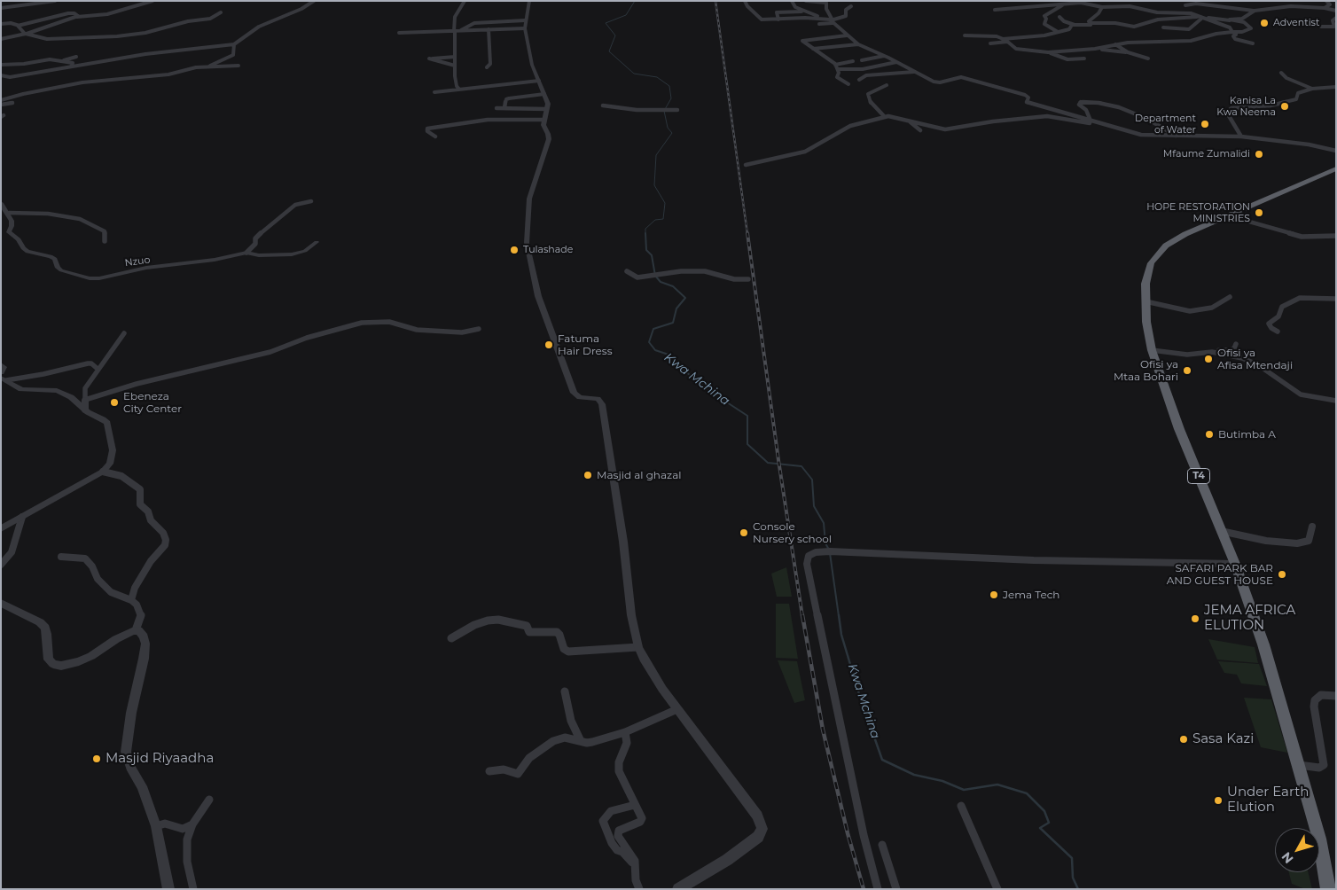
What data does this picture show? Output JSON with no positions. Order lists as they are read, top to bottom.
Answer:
{
  "streets": {
    "highway": ["T4"],
    "street": ["Nzuo"]
  },
  "water": ["Kwa Mchina"],
  "places": [
    "Adventist",
    "Kanisa La Kwa Neema",
    "Department of Water",
    "Mfaume Zumalidi",
    "HOPE RESTORATION MINISTRIES",
    "Tulashade",
    "Fatuma Hair Dress",
    "Ofisi ya Afisa Mtendaji",
    "Ofisi ya Mtaa Bohari",
    "Ebeneza City Center",
    "Butimba A",
    "Masjid al ghazal",
    "Console Nursery school",
    "SAFARI PARK BAR AND GUEST HOUSE",
    "Jema Tech",
    "JEMA AFRICA ELUTION",
    "Sasa Kazi",
    "Masjid Riyaadha",
    "Under Earth Elution"
  ],
  "north": "bottom left"
}
